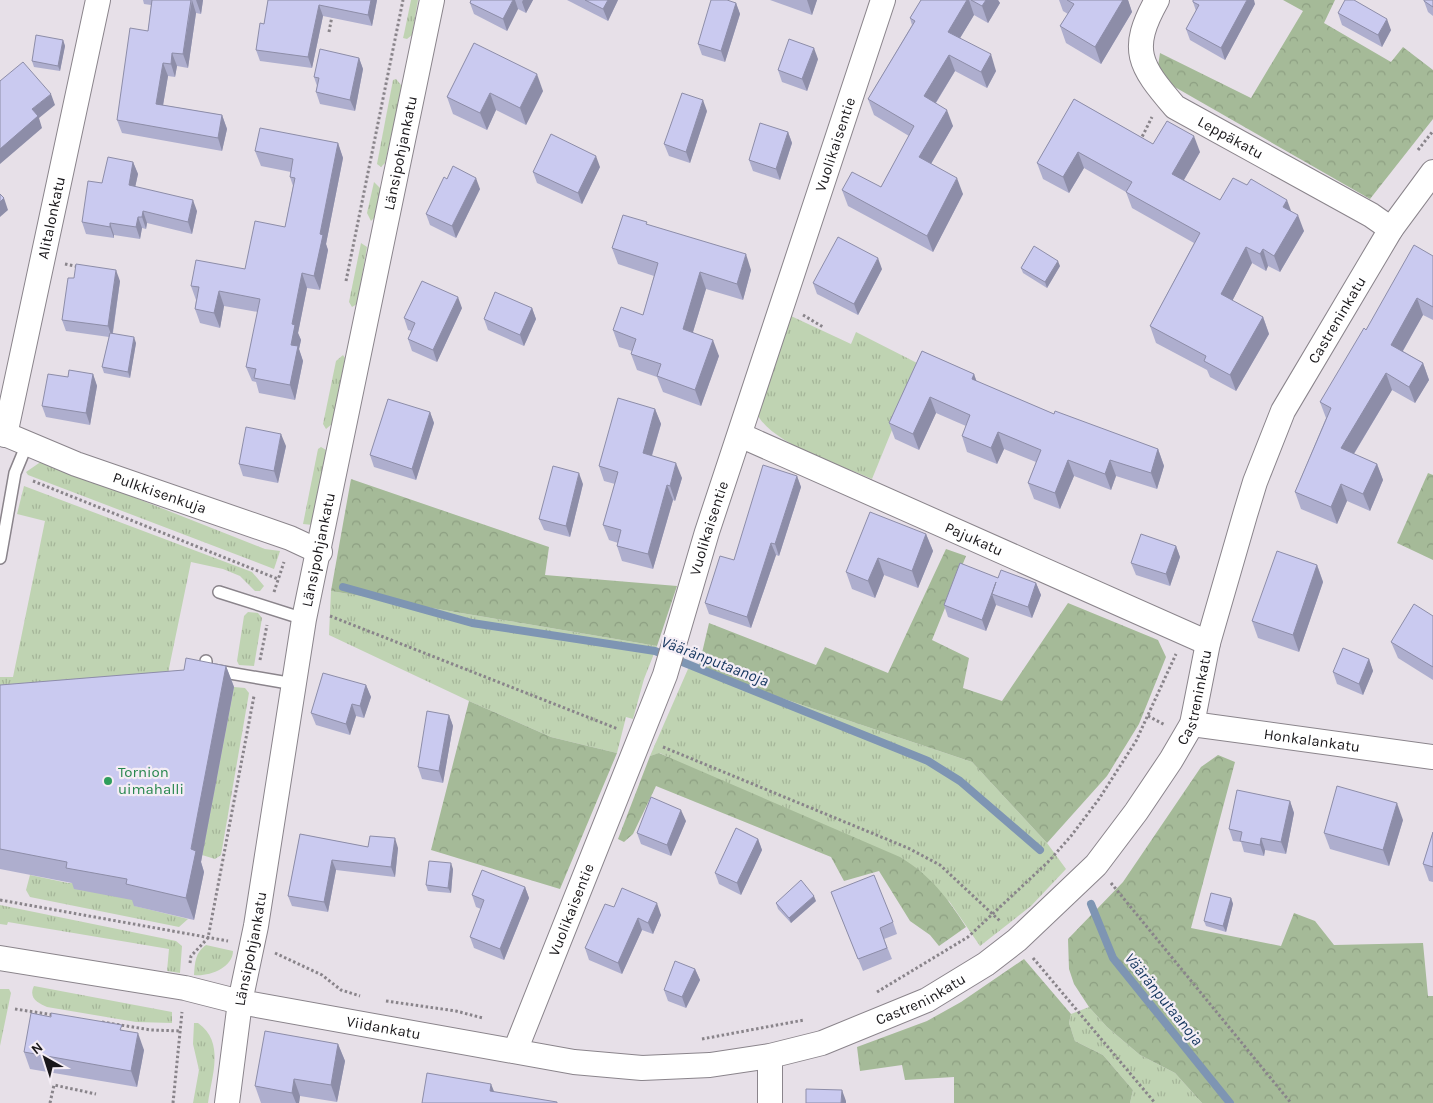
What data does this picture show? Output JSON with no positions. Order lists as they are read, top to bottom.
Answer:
{
  "streets": {
    "street": [
      "Leppäkatu",
      "Vuolikaisentie",
      "Länsipohjankatu",
      "Alitalonkatu",
      "Castreninkatu",
      "Pulkkisenkuja",
      "Pajukatu",
      "Honkalankatu",
      "Viidankatu"
    ]
  },
  "crossings": [
    ["Leppäkatu", "Castreninkatu"],
    ["Vuolikaisentie", "Pajukatu"],
    ["Vuolikaisentie", "Viidankatu"],
    ["Länsipohjankatu", "Pulkkisenkuja"],
    ["Länsipohjankatu", "Viidankatu"],
    ["Alitalonkatu", "Pulkkisenkuja"],
    ["Castreninkatu", "Pajukatu"],
    ["Castreninkatu", "Honkalankatu"],
    ["Castreninkatu", "Viidankatu"]
  ],
  "water": ["Vääränputaanoja"],
  "places": ["Tornion uimahalli"],
  "north": "top left"
}
